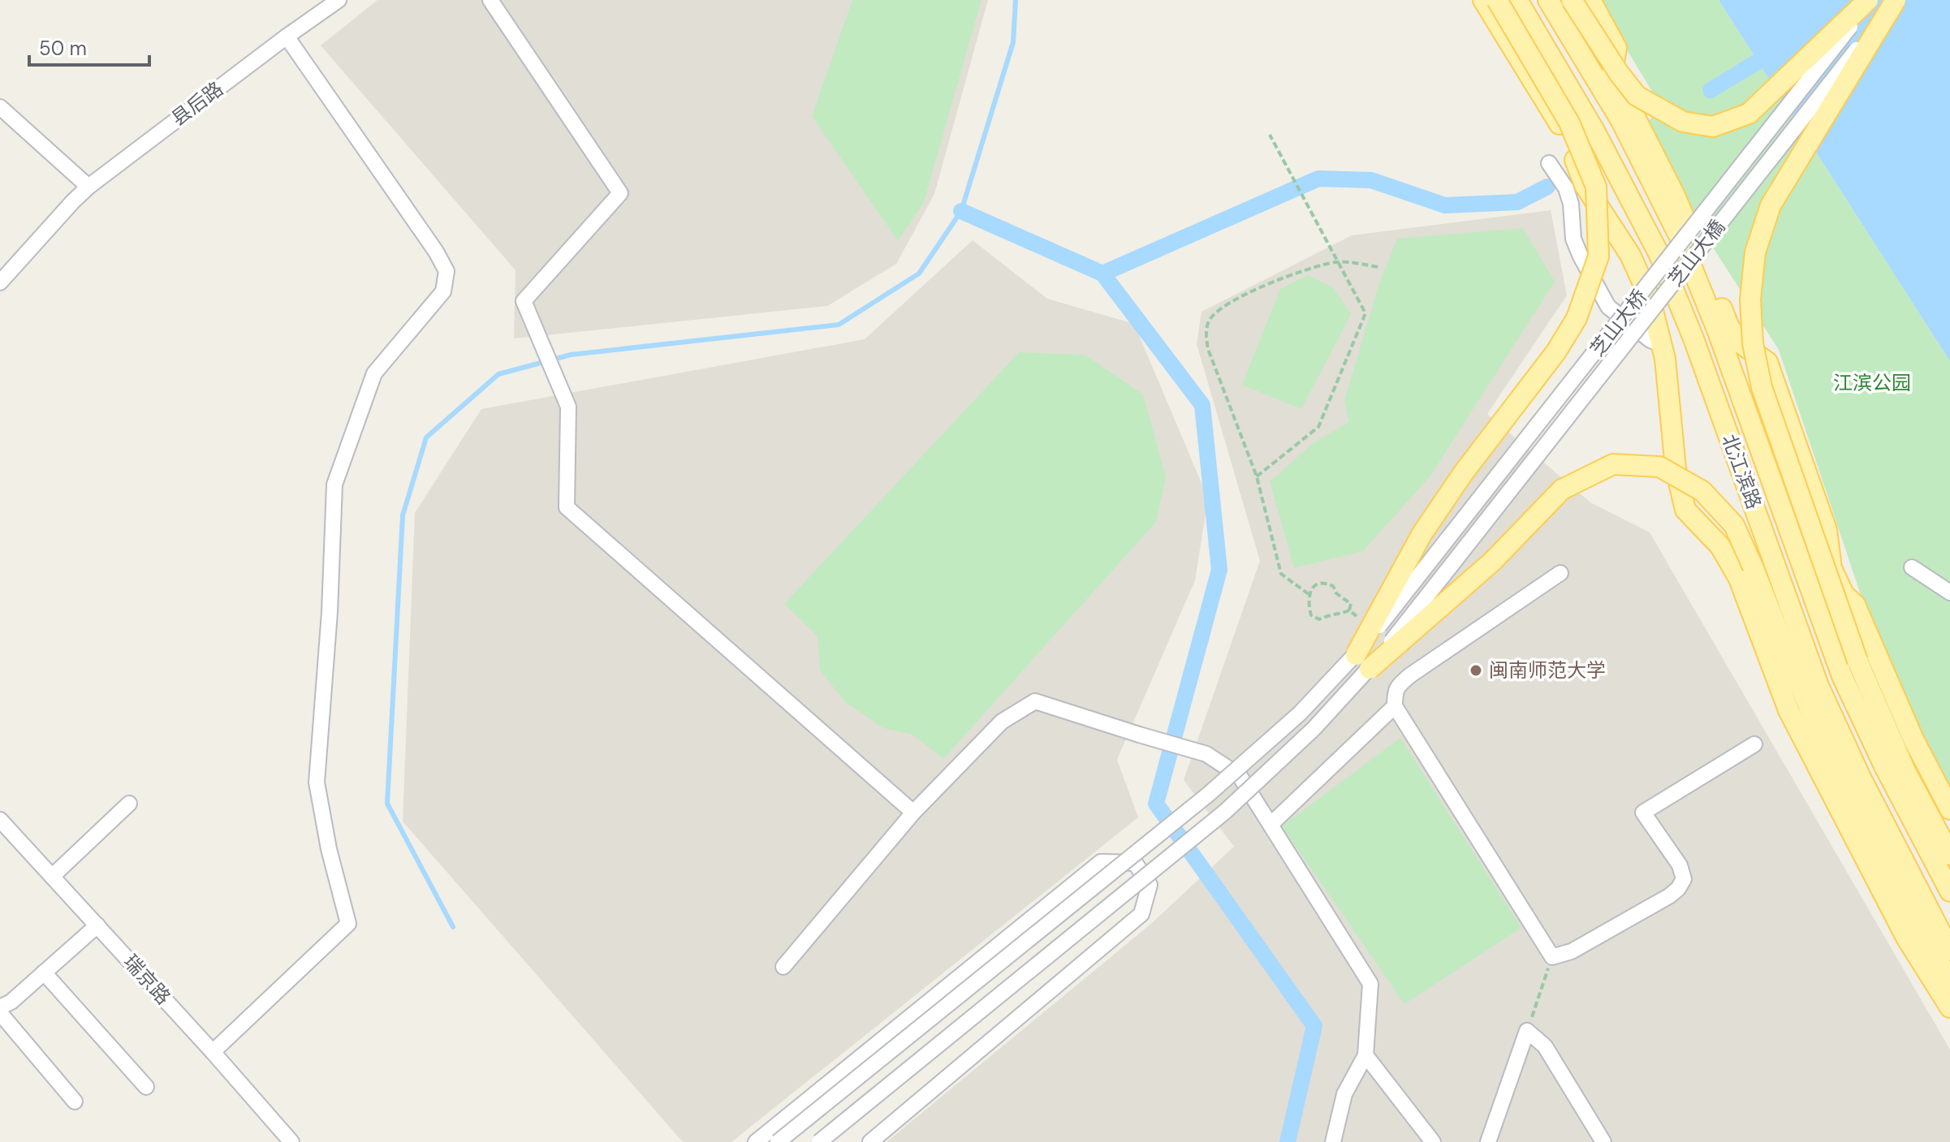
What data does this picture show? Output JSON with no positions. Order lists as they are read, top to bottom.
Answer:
{
  "streets": {
    "main road": ["北江滨路"],
    "street": [
      "县后路",
      "芝山大橋",
      "芝山大桥",
      "瑞京路"
    ]
  },
  "crossings": [
    ["芝山大橋", "芝山大桥"]
  ],
  "parks": ["江滨公园"],
  "places": ["闽南师范大学"],
  "scale_bar": "50 m"
}
